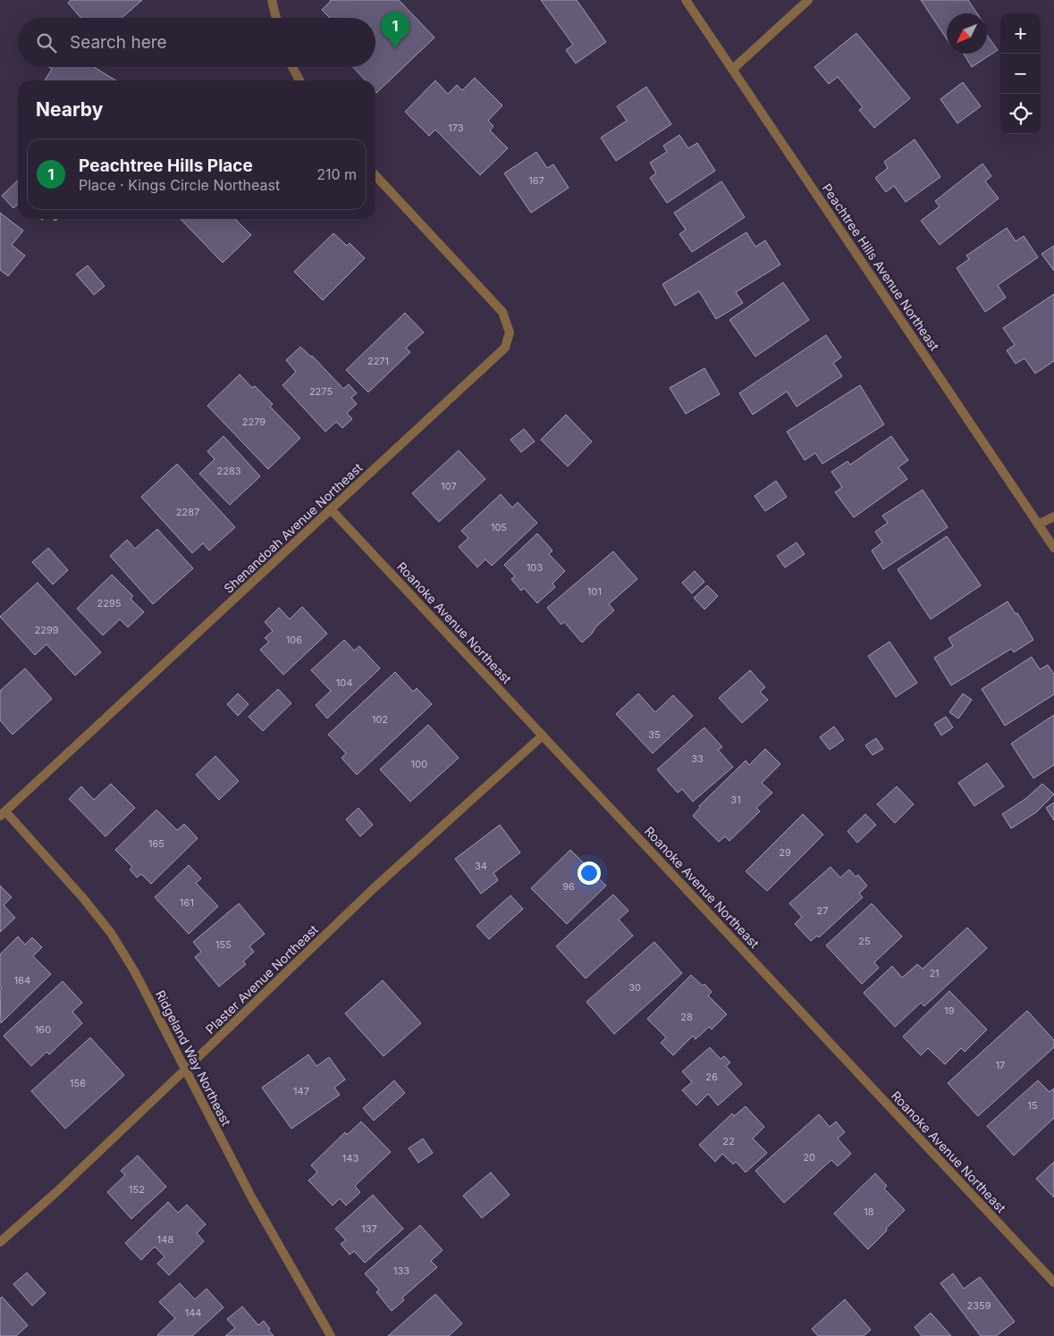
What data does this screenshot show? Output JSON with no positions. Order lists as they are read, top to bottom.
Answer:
{
  "streets": {
    "street": [
      "Peachtree Hills Avenue Northeast",
      "Shenandoah Avenue Northeast",
      "Roanoke Avenue Northeast",
      "Plaster Avenue Northeast",
      "Ridgeland Way Northeast"
    ]
  },
  "crossings": [
    ["Shenandoah Avenue Northeast", "Roanoke Avenue Northeast"],
    ["Shenandoah Avenue Northeast", "Ridgeland Way Northeast"],
    ["Roanoke Avenue Northeast", "Plaster Avenue Northeast"],
    ["Plaster Avenue Northeast", "Ridgeland Way Northeast"]
  ],
  "house_numbers": [
    "173",
    "167",
    "2271",
    "2275",
    "2279",
    "2283",
    "107",
    "2287",
    "105",
    "103",
    "101",
    "2295",
    "2299",
    "106",
    "104",
    "102",
    "35",
    "33",
    "100",
    "31",
    "165",
    "29",
    "34",
    "96",
    "161",
    "27",
    "25",
    "155",
    "21",
    "164",
    "30",
    "19",
    "28",
    "160",
    "17",
    "26",
    "156",
    "147",
    "15",
    "22",
    "20",
    "143",
    "152",
    "18",
    "137",
    "148",
    "133",
    "2359",
    "144"
  ],
  "north": "bottom left",
  "page": {
    "pins": "1",
    "map_buttons": ["+", "−"],
    "search": "Search here",
    "heading": "Nearby",
    "list": [
      {
        "mark": "1",
        "name": "Peachtree Hills Place",
        "note": "Place · Kings Circle Northeast",
        "value": "210 m"
      }
    ]
  }
}
